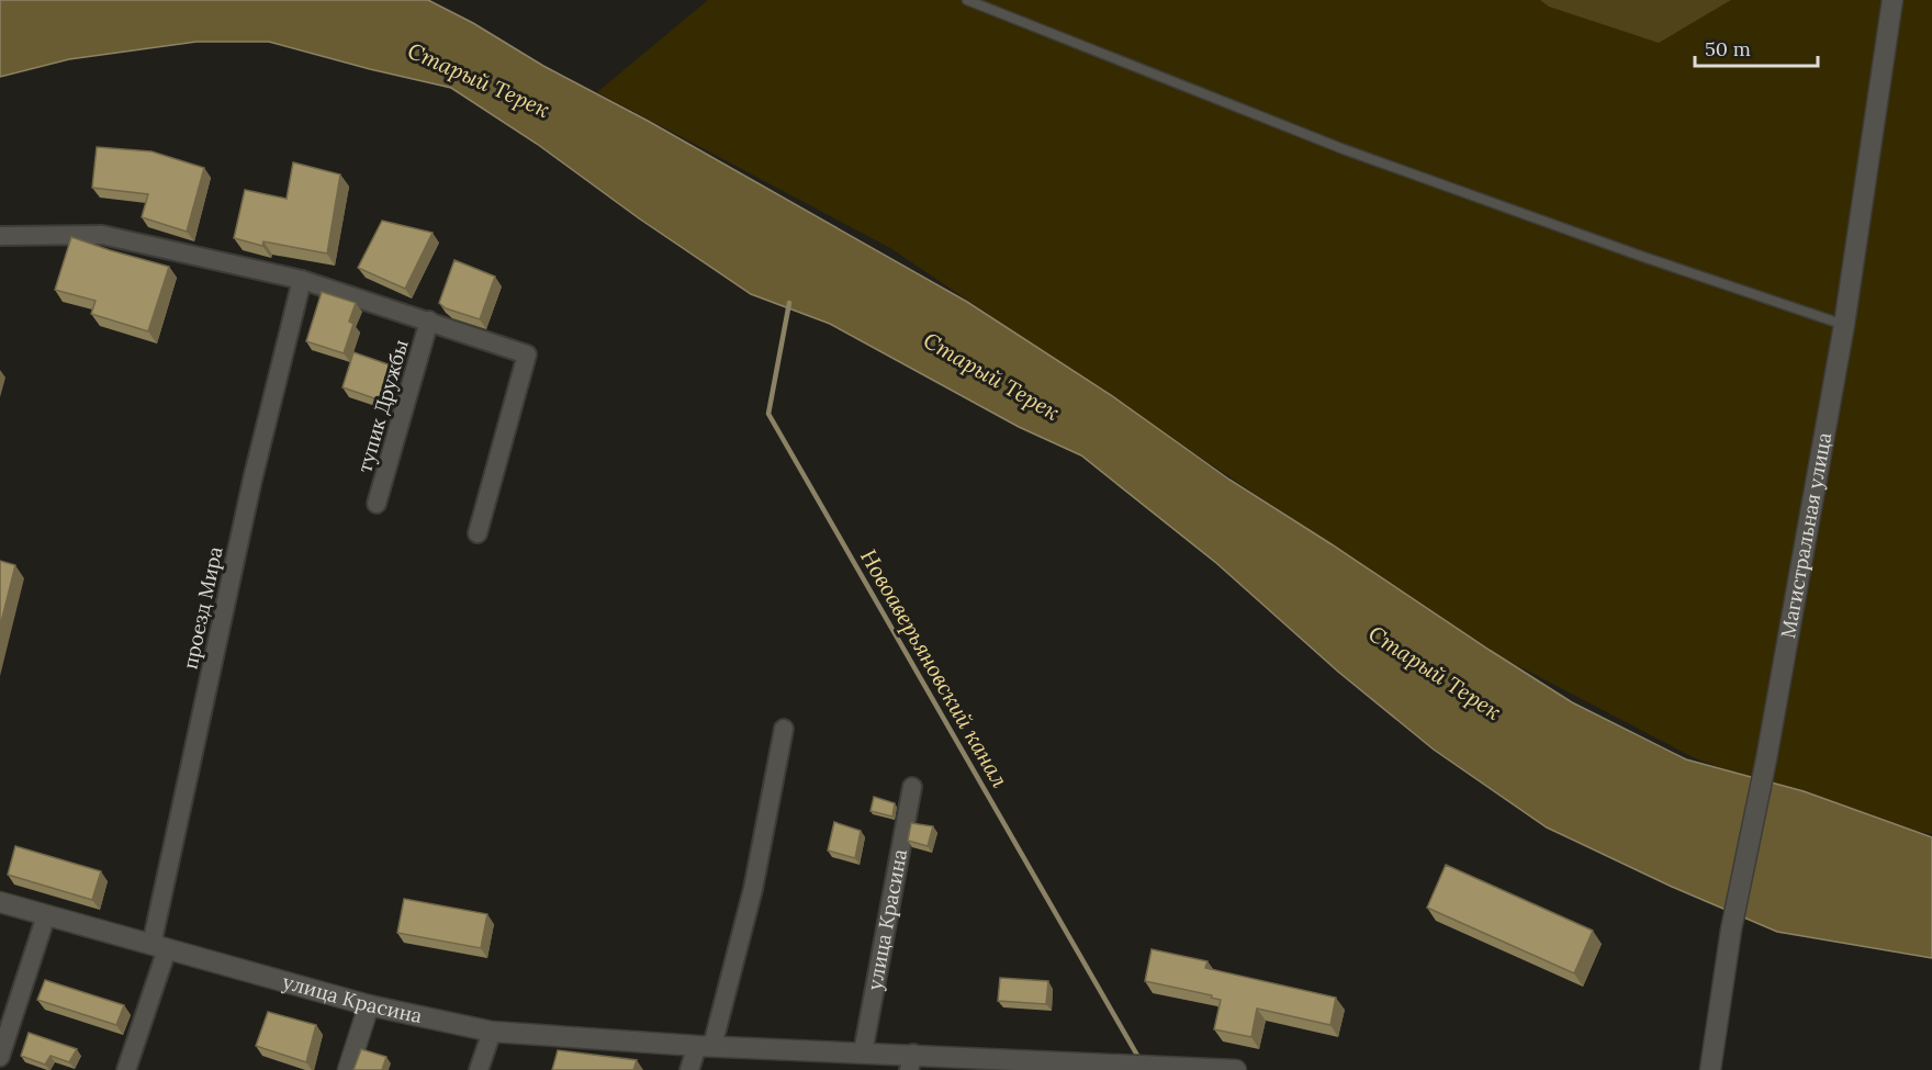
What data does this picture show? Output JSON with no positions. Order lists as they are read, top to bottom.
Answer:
{
  "streets": {
    "street": [
      "тупик Дружбы",
      "Магистральная улица",
      "проезд Мира",
      "улица Красина"
    ]
  },
  "crossings": [
    ["проезд Мира", "улица Красина"]
  ],
  "water": ["Старый Терек", "Новоаверьяновский канал"],
  "scale_bar": "50 m"
}
